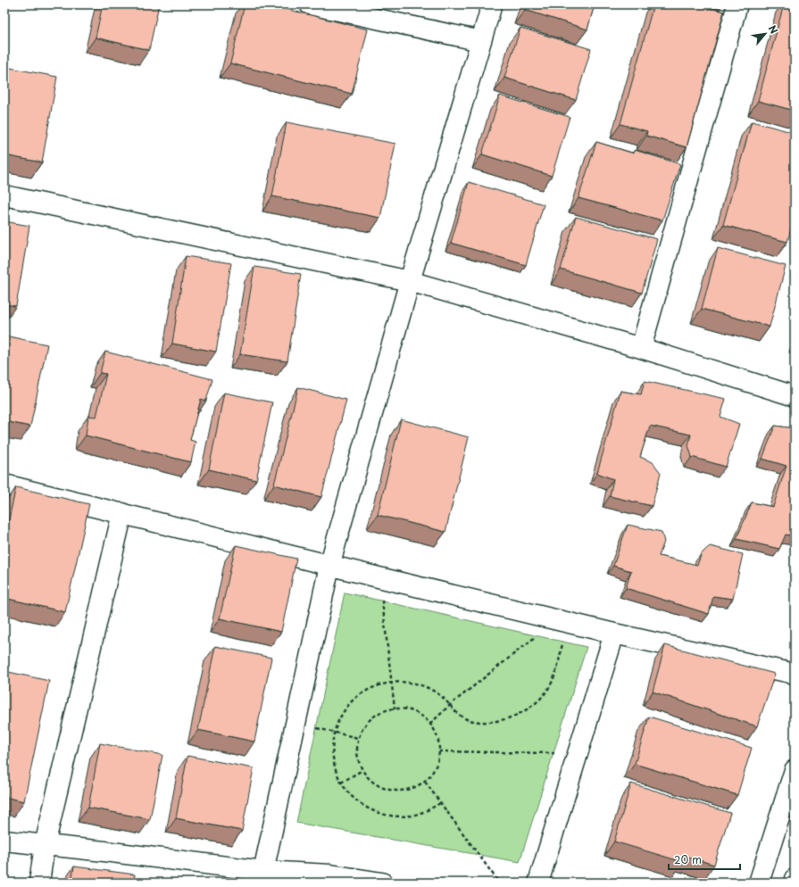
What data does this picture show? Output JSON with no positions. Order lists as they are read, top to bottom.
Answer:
{
  "scale_bar": "20 m",
  "north": "top right"
}
